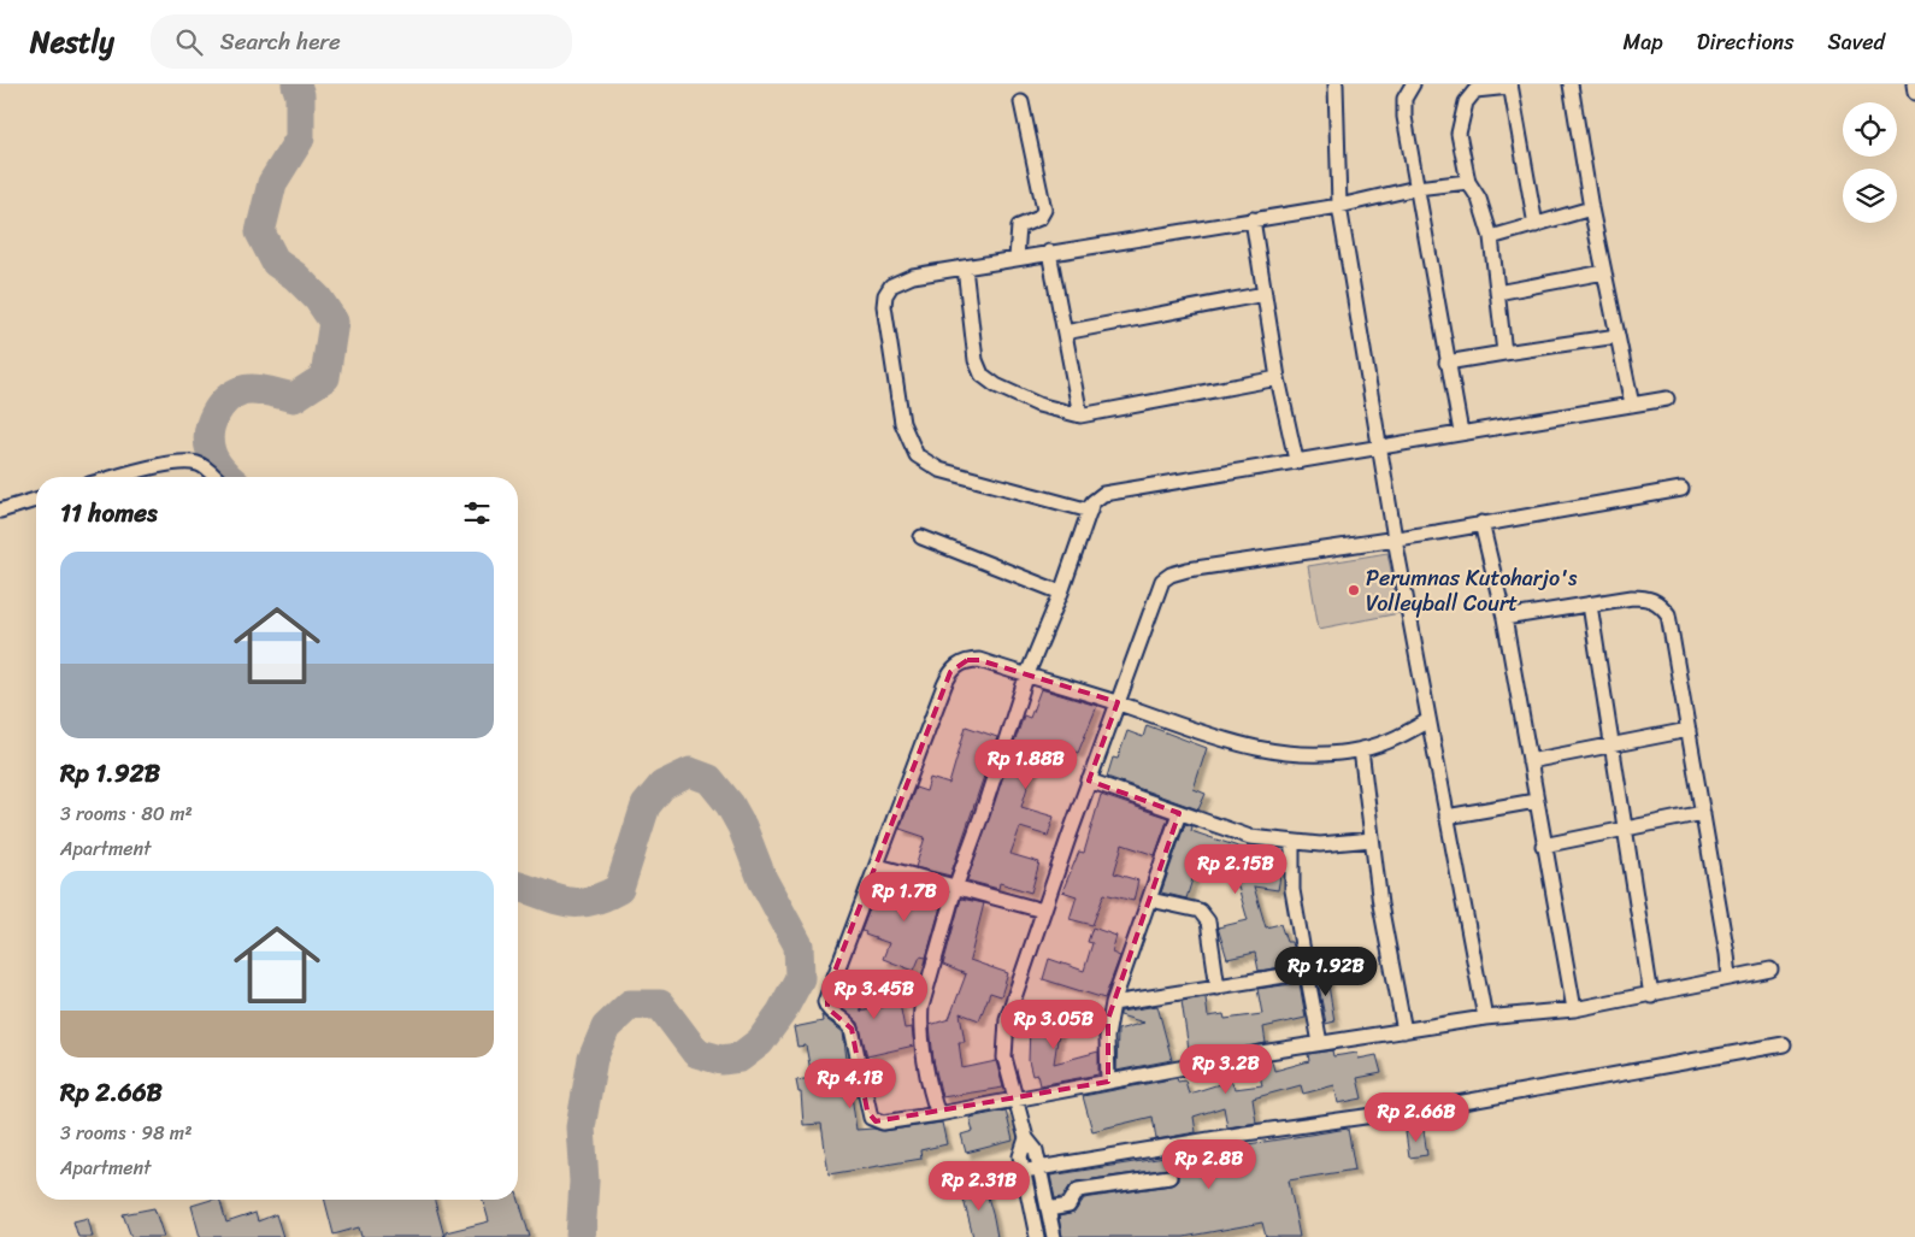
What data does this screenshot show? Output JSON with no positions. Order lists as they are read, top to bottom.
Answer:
{
  "places": ["Perumnas Kutoharjo's Volleyball Court"],
  "page": {
    "header": "Nestly",
    "search": "Search here",
    "nav": ["Map", "Directions", "Saved"],
    "heading": "11 homes",
    "list": [
      {
        "name": "Rp 1.92B",
        "note": "3 rooms · 80 m² · Apartment"
      },
      {
        "name": "Rp 2.66B",
        "note": "3 rooms · 98 m² · Apartment"
      }
    ],
    "price": [
      "Rp 1.88B",
      "Rp 2.15B",
      "Rp 1.7B",
      "Rp 1.92B",
      "Rp 3.45B",
      "Rp 3.05B",
      "Rp 3.2B",
      "Rp 4.1B",
      "Rp 2.66B",
      "Rp 2.8B",
      "Rp 2.31B"
    ]
  }
}
